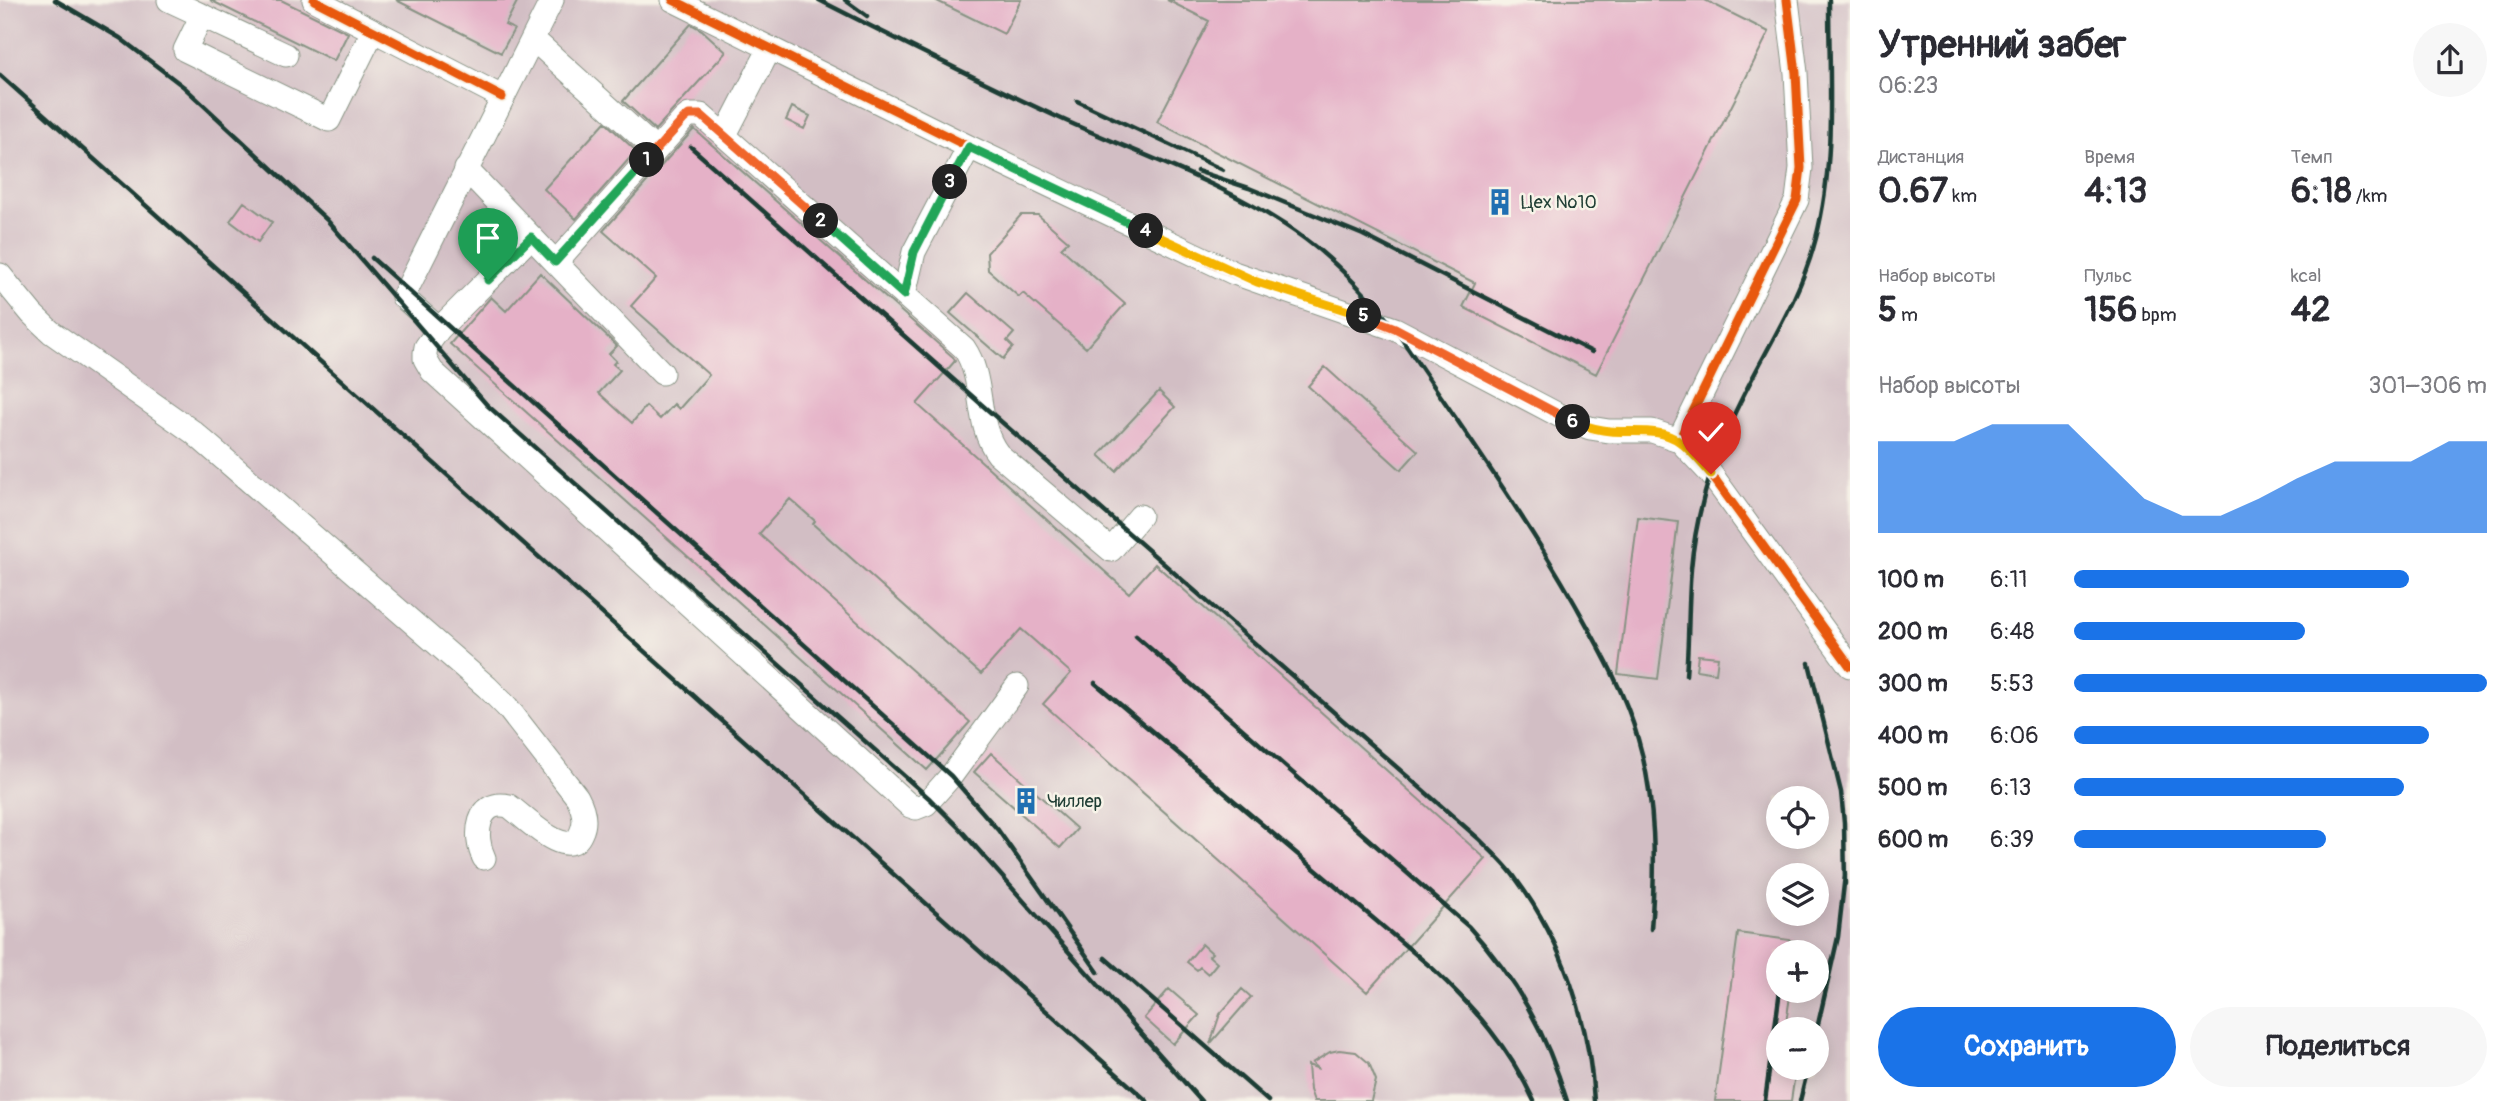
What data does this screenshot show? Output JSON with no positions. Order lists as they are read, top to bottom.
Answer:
{
  "places": {
    "building": ["Цех №10", "Чиллер"]
  },
  "page": {
    "heading": ["Утренний забег", "06:23"],
    "stats": [
      ["Дистанция", "0.67 km"],
      ["Время", "4:13"],
      ["Темп", "6:18 /km"],
      ["Набор высоты", "5 m"],
      ["Пульс", "156 bpm"],
      ["kcal", "42"]
    ],
    "pins": [
      "1",
      "3",
      "2",
      "4",
      "5",
      "6"
    ],
    "chart": ["Набор высоты", "301–306 m"],
    "list": [
      {
        "name": "100 m",
        "note": "6:11"
      },
      {
        "name": "200 m",
        "note": "6:48"
      },
      {
        "name": "300 m",
        "note": "5:53"
      },
      {
        "name": "400 m",
        "note": "6:06"
      },
      {
        "name": "500 m",
        "note": "6:13"
      },
      {
        "name": "600 m",
        "note": "6:39"
      }
    ],
    "map_buttons": ["+", "−"],
    "buttons": ["Сохранить", "Поделиться"]
  }
}
